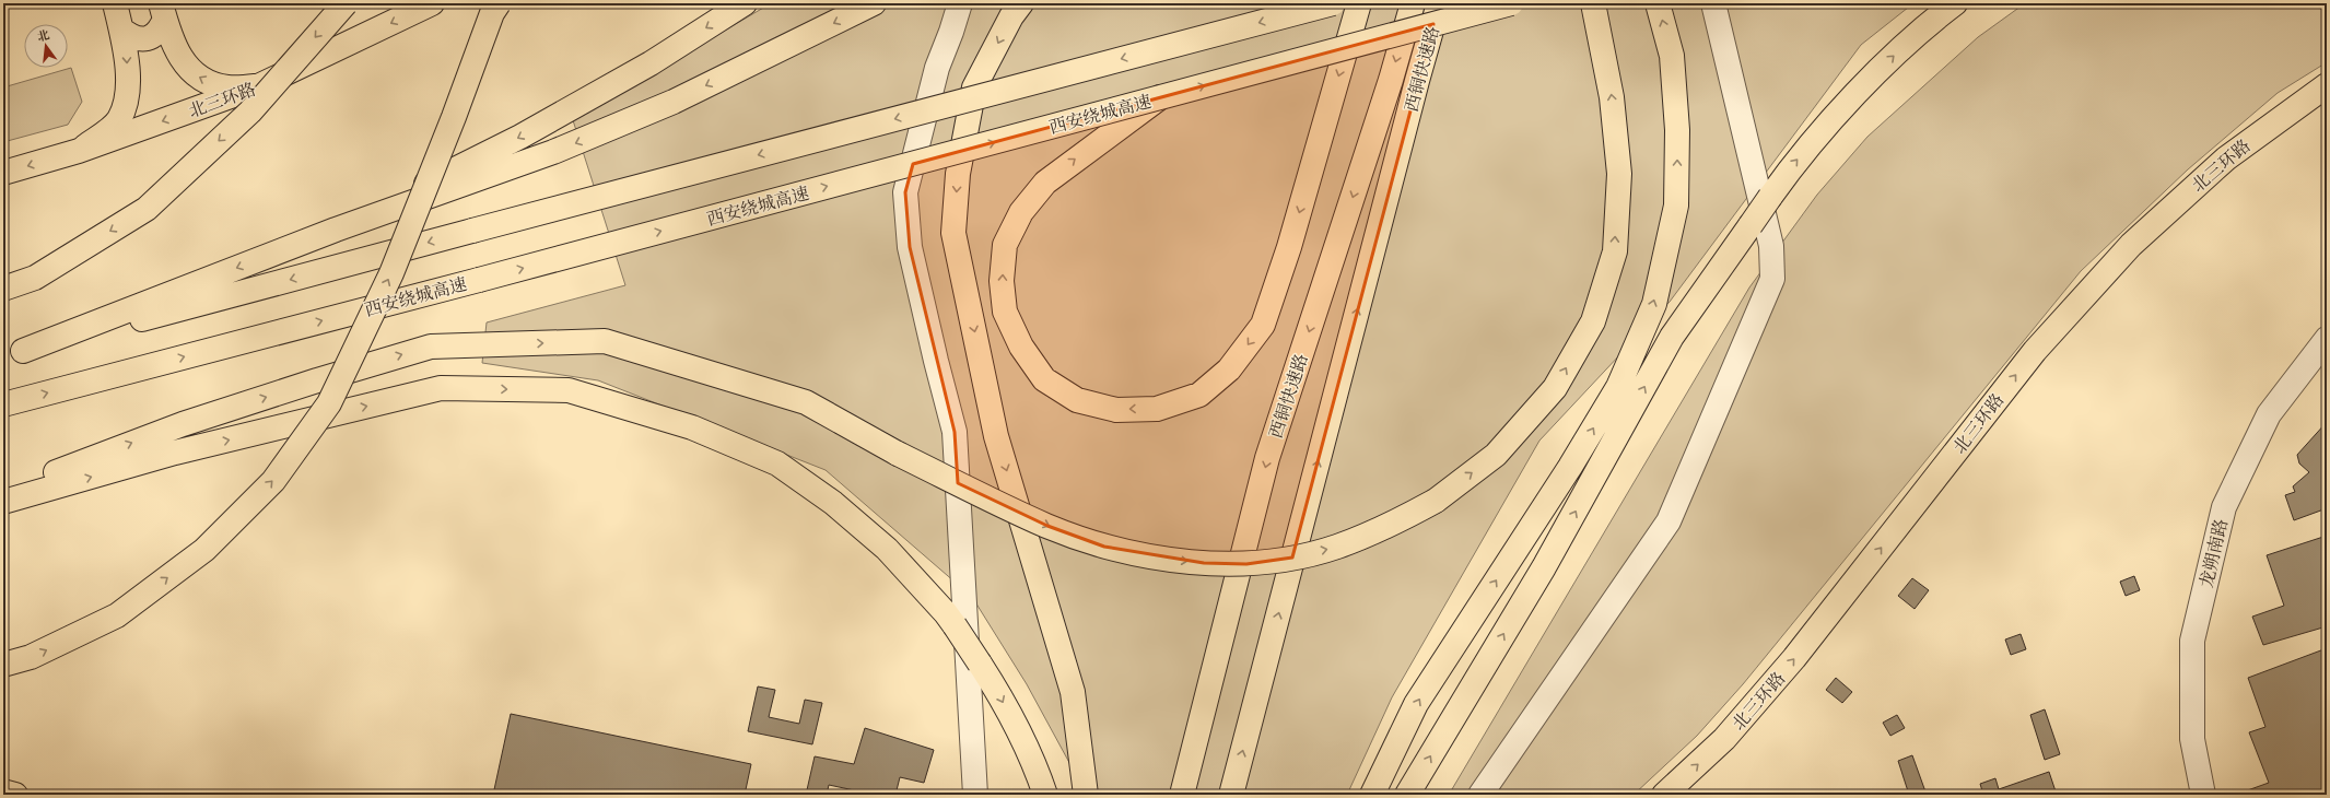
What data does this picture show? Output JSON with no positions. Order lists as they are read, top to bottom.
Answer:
{
  "streets": {
    "main road": ["西铜快速路", "北三环路", "西安绕城高速"],
    "street": ["龙朔南路"]
  },
  "north": "top"
}
